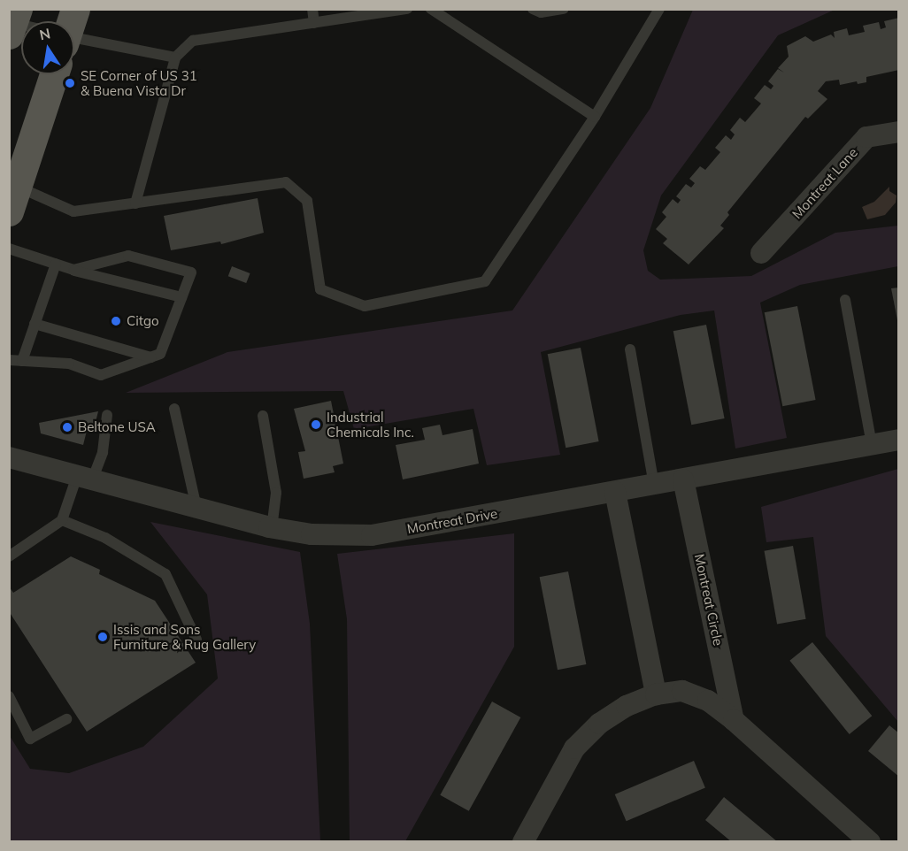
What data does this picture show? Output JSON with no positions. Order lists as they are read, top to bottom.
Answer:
{
  "streets": {
    "street": ["Montreat Lane", "Montreat Drive", "Montreat Circle"]
  },
  "crossings": [
    ["Montreat Drive", "Montreat Circle"]
  ],
  "places": [
    "SE Corner of US 31 & Buena Vista Dr",
    "Citgo",
    "Industrial Chemicals Inc.",
    "Beltone USA",
    "Issis and Sons Furniture & Rug Gallery"
  ],
  "north": "top"
}
